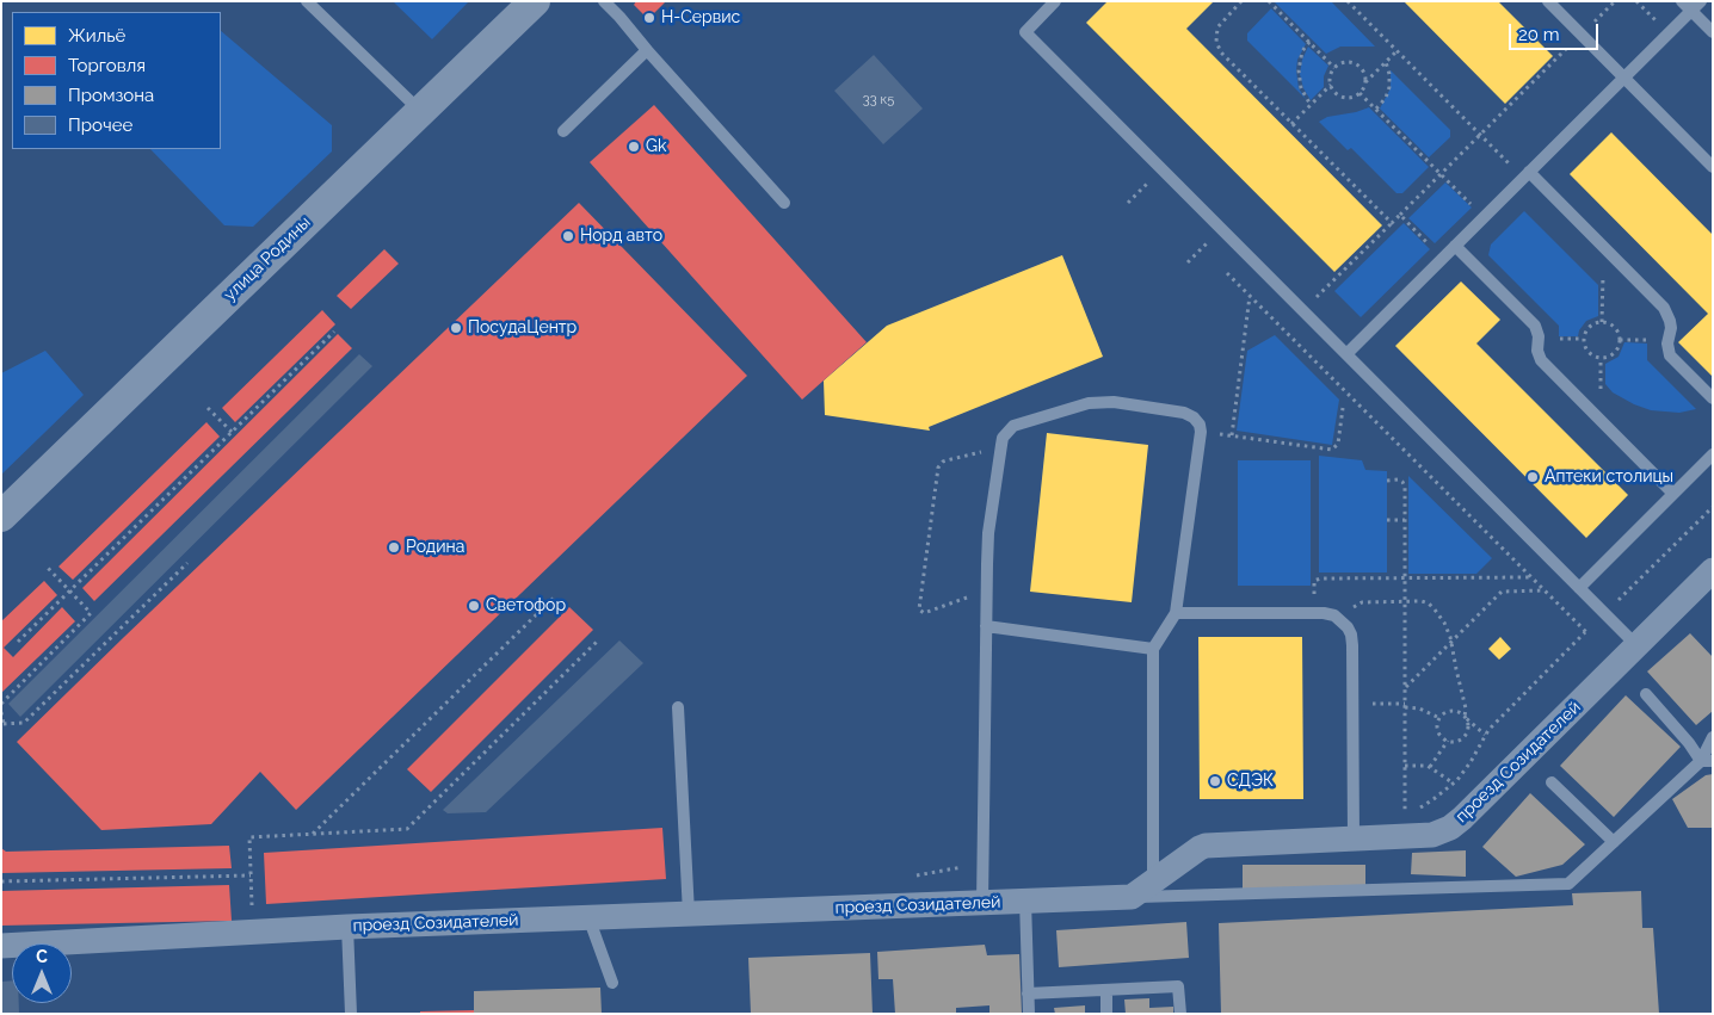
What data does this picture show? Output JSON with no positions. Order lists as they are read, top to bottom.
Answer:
{
  "streets": {
    "street": ["улица Родины", "проезд Созидателей"]
  },
  "places": [
    "Н-Сервис",
    "Gk",
    "Норд авто",
    "ПосудаЦентр",
    "Аптеки столицы",
    "Родина",
    "Светофор",
    "СДЭК"
  ],
  "house_numbers": ["33 к5"],
  "legend": [
    "Жильё",
    "Торговля",
    "Промзона",
    "Прочее"
  ],
  "scale_bar": "20 m",
  "north": "top"
}
